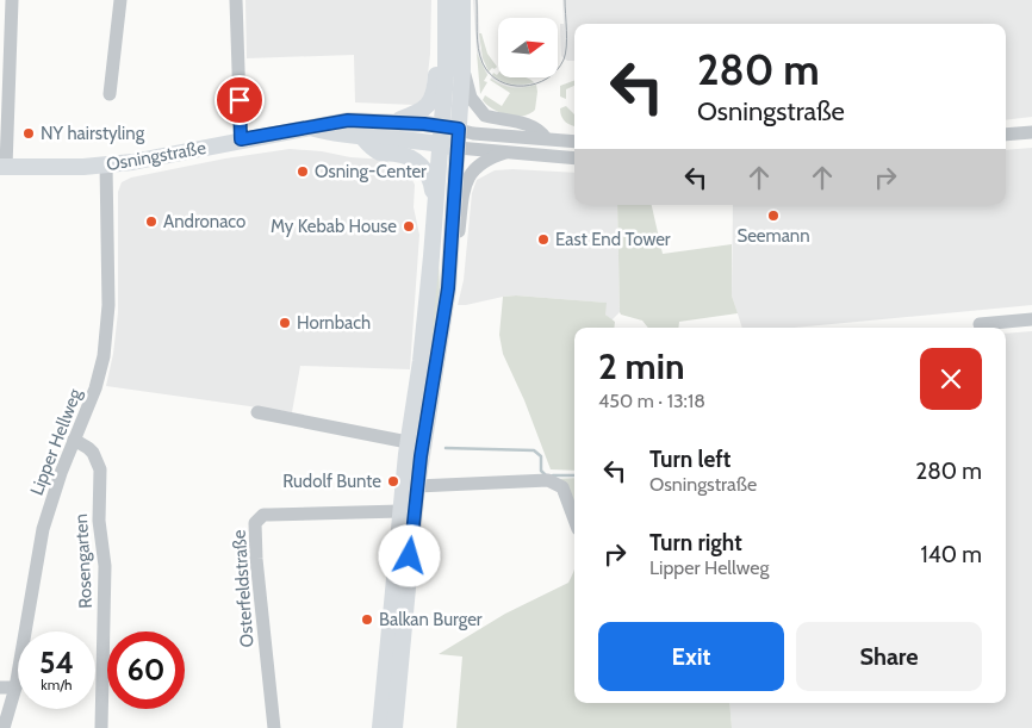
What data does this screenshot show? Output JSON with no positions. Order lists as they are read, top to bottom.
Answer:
{
  "streets": {
    "main road": ["Osningstraße"],
    "street": ["Lipper Hellweg", "Rosengarten", "Osterfeldstraße"]
  },
  "crossings": [
    ["Osningstraße", "Lipper Hellweg"],
    ["Lipper Hellweg", "Rosengarten"]
  ],
  "places": [
    "NY hairstyling",
    "Osning-Center",
    "Seemann",
    "Andronaco",
    "My Kebab House",
    "East End Tower",
    "Hornbach",
    "Rudolf Bunte",
    "Balkan Burger"
  ],
  "north": "right",
  "page": {
    "turn": ["280 m", "Osningstraße"],
    "heading": ["2 min", "450 m · 13:18"],
    "list": [
      {
        "name": "Turn left",
        "note": "Osningstraße",
        "value": "280 m"
      },
      {
        "name": "Turn right",
        "note": "Lipper Hellweg",
        "value": "140 m"
      }
    ],
    "buttons": ["Exit", "Share"],
    "speed": "54 km/h",
    "limit": "60"
  }
}
